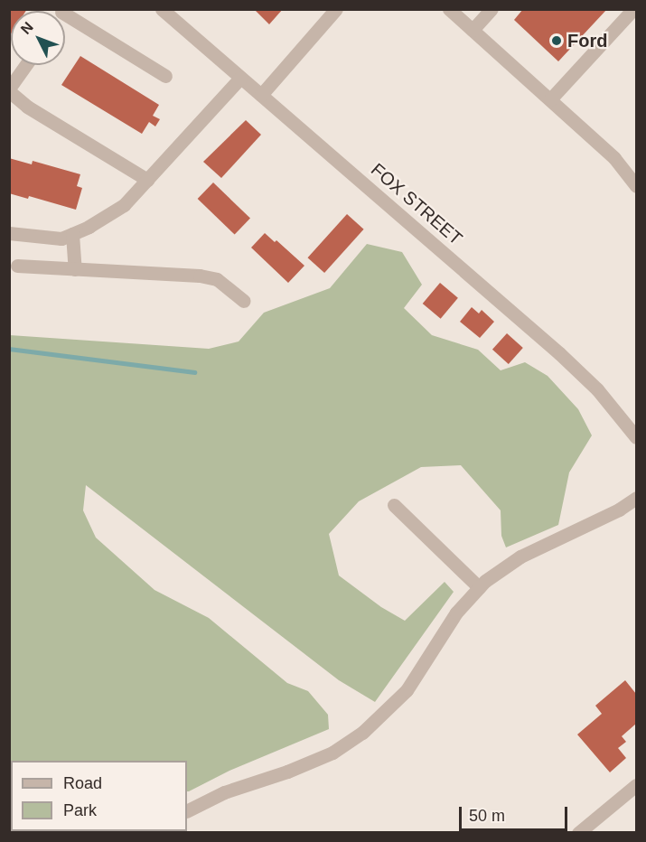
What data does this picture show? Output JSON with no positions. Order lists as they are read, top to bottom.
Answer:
{
  "streets": {
    "street": ["FOX STREET"]
  },
  "places": ["Ford"],
  "legend": ["Road", "Park"],
  "scale_bar": "50 m",
  "north": "top left"
}
